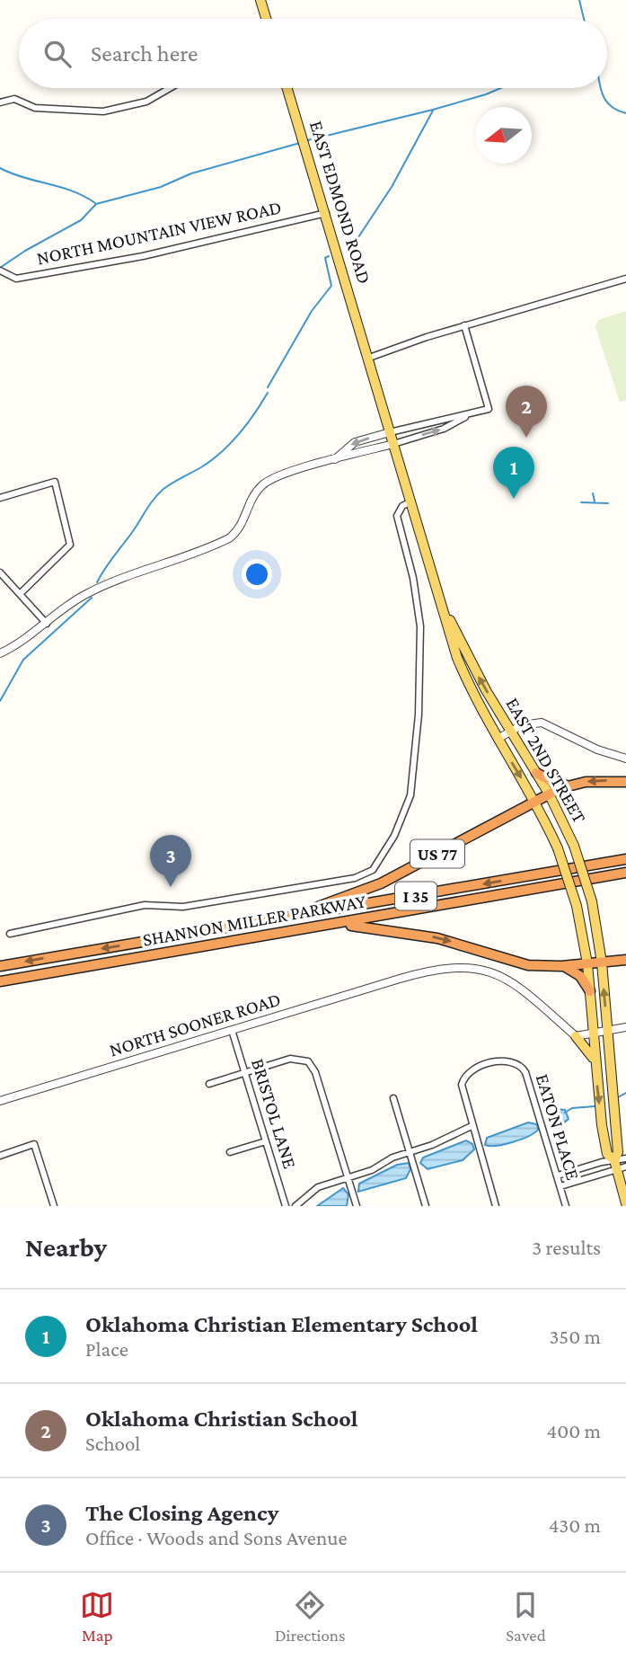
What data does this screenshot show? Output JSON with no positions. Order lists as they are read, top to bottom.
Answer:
{
  "streets": {
    "highway": ["US 77", "I 35", "SHANNON MILLER PARKWAY"],
    "main road": ["EAST EDMOND ROAD", "EAST 2ND STREET"],
    "street": [
      "NORTH MOUNTAIN VIEW ROAD",
      "NORTH SOONER ROAD",
      "BRISTOL LANE",
      "EATON PLACE"
    ]
  },
  "crossings": [
    ["EAST EDMOND ROAD", "NORTH MOUNTAIN VIEW ROAD"],
    ["EAST EDMOND ROAD", "EAST 2ND STREET"],
    ["EAST 2ND STREET", "US 77"],
    ["US 77", "SHANNON MILLER PARKWAY"],
    ["NORTH SOONER ROAD", "BRISTOL LANE"]
  ],
  "north": "left",
  "page": {
    "search": "Search here",
    "pins": ["2", "1", "3"],
    "heading": ["Nearby", "3 results"],
    "list": [
      {
        "mark": "1",
        "name": "Oklahoma Christian Elementary School",
        "note": "Place",
        "value": "350 m"
      },
      {
        "mark": "2",
        "name": "Oklahoma Christian School",
        "note": "School",
        "value": "400 m"
      },
      {
        "mark": "3",
        "name": "The Closing Agency",
        "note": "Office · Woods and Sons Avenue",
        "value": "430 m"
      }
    ],
    "nav": ["Map", "Directions", "Saved"]
  }
}
